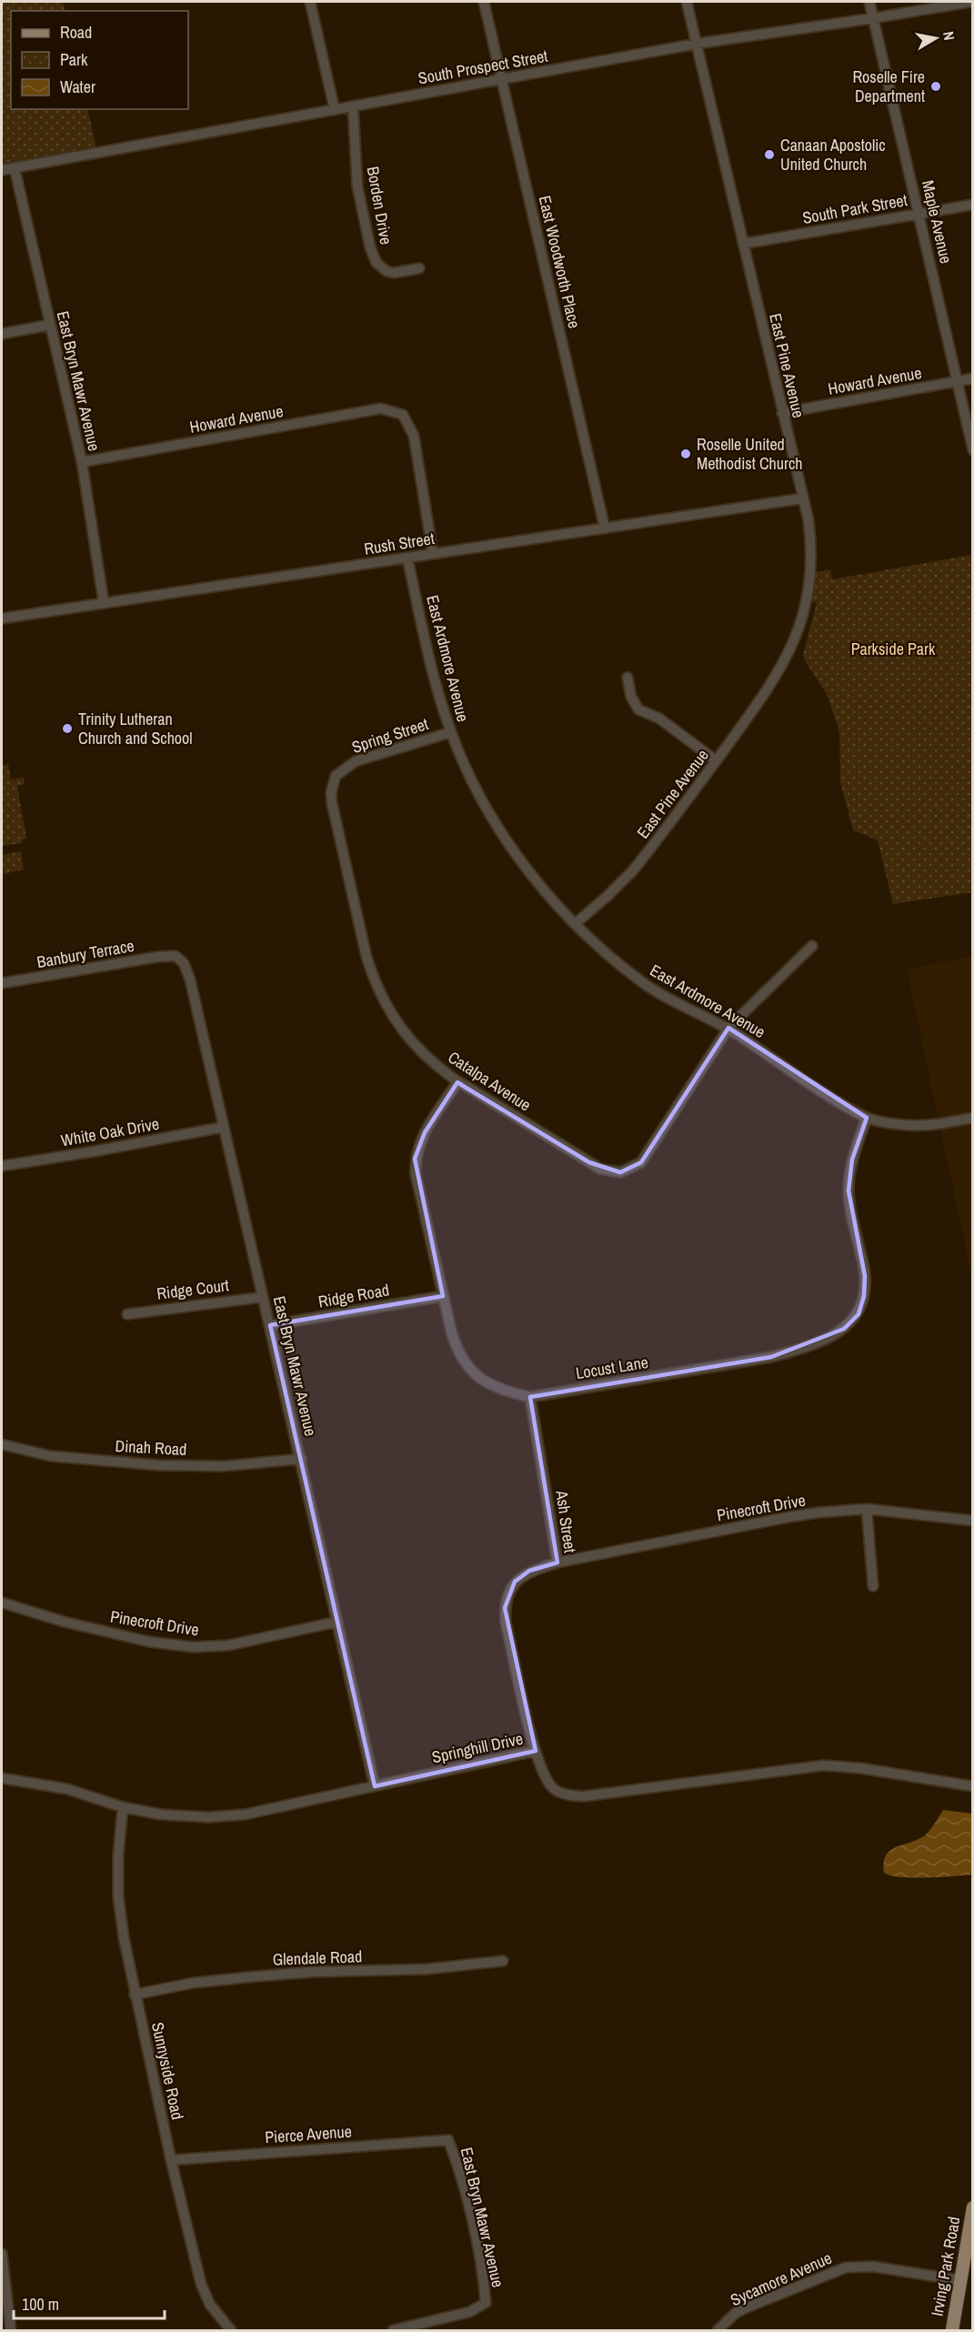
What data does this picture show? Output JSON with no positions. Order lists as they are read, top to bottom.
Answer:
{
  "streets": {
    "main road": ["Irving Park Road"],
    "street": [
      "South Prospect Street",
      "Borden Drive",
      "South Park Street",
      "Maple Avenue",
      "East Woodworth Place",
      "East Pine Avenue",
      "East Bryn Mawr Avenue",
      "Howard Avenue",
      "Rush Street",
      "East Ardmore Avenue",
      "Spring Street",
      "Banbury Terrace",
      "Catalpa Avenue",
      "White Oak Drive",
      "Ridge Court",
      "Ridge Road",
      "Locust Lane",
      "Dinah Road",
      "Pinecroft Drive",
      "Ash Street",
      "Springhill Drive",
      "Glendale Road",
      "Sunnyside Road",
      "Pierce Avenue",
      "Sycamore Avenue"
    ]
  },
  "crossings": [
    ["South Prospect Street", "Borden Drive"],
    ["South Prospect Street", "Maple Avenue"],
    ["South Prospect Street", "East Woodworth Place"],
    ["South Prospect Street", "East Pine Avenue"],
    ["South Prospect Street", "East Bryn Mawr Avenue"],
    ["South Park Street", "Maple Avenue"],
    ["South Park Street", "East Pine Avenue"],
    ["Maple Avenue", "Howard Avenue"],
    ["East Woodworth Place", "Rush Street"],
    ["East Pine Avenue", "Howard Avenue"],
    ["East Pine Avenue", "Rush Street"],
    ["East Pine Avenue", "East Ardmore Avenue"],
    ["East Bryn Mawr Avenue", "Howard Avenue"],
    ["East Bryn Mawr Avenue", "Rush Street"],
    ["East Bryn Mawr Avenue", "Banbury Terrace"],
    ["East Bryn Mawr Avenue", "White Oak Drive"],
    ["East Bryn Mawr Avenue", "Ridge Court"],
    ["East Bryn Mawr Avenue", "Ridge Road"],
    ["East Bryn Mawr Avenue", "Dinah Road"],
    ["East Bryn Mawr Avenue", "Pinecroft Drive"],
    ["East Bryn Mawr Avenue", "Springhill Drive"],
    ["East Bryn Mawr Avenue", "Pierce Avenue"],
    ["Howard Avenue", "Rush Street"],
    ["Rush Street", "East Ardmore Avenue"],
    ["East Ardmore Avenue", "Spring Street"],
    ["East Ardmore Avenue", "Catalpa Avenue"],
    ["East Ardmore Avenue", "Locust Lane"],
    ["Spring Street", "Catalpa Avenue"],
    ["Catalpa Avenue", "Locust Lane"],
    ["Ridge Road", "Locust Lane"],
    ["Locust Lane", "Ash Street"],
    ["Pinecroft Drive", "Ash Street"],
    ["Ash Street", "Springhill Drive"],
    ["Springhill Drive", "Sunnyside Road"],
    ["Glendale Road", "Sunnyside Road"],
    ["Sunnyside Road", "Pierce Avenue"],
    ["Irving Park Road", "Sycamore Avenue"]
  ],
  "parks": ["Parkside Park"],
  "places": [
    "Roselle Fire Department",
    "Canaan Apostolic United Church",
    "Roselle United Methodist Church",
    "Trinity Lutheran Church and School"
  ],
  "legend": ["Road", "Park", "Water"],
  "scale_bar": "100 m",
  "north": "right"
}
